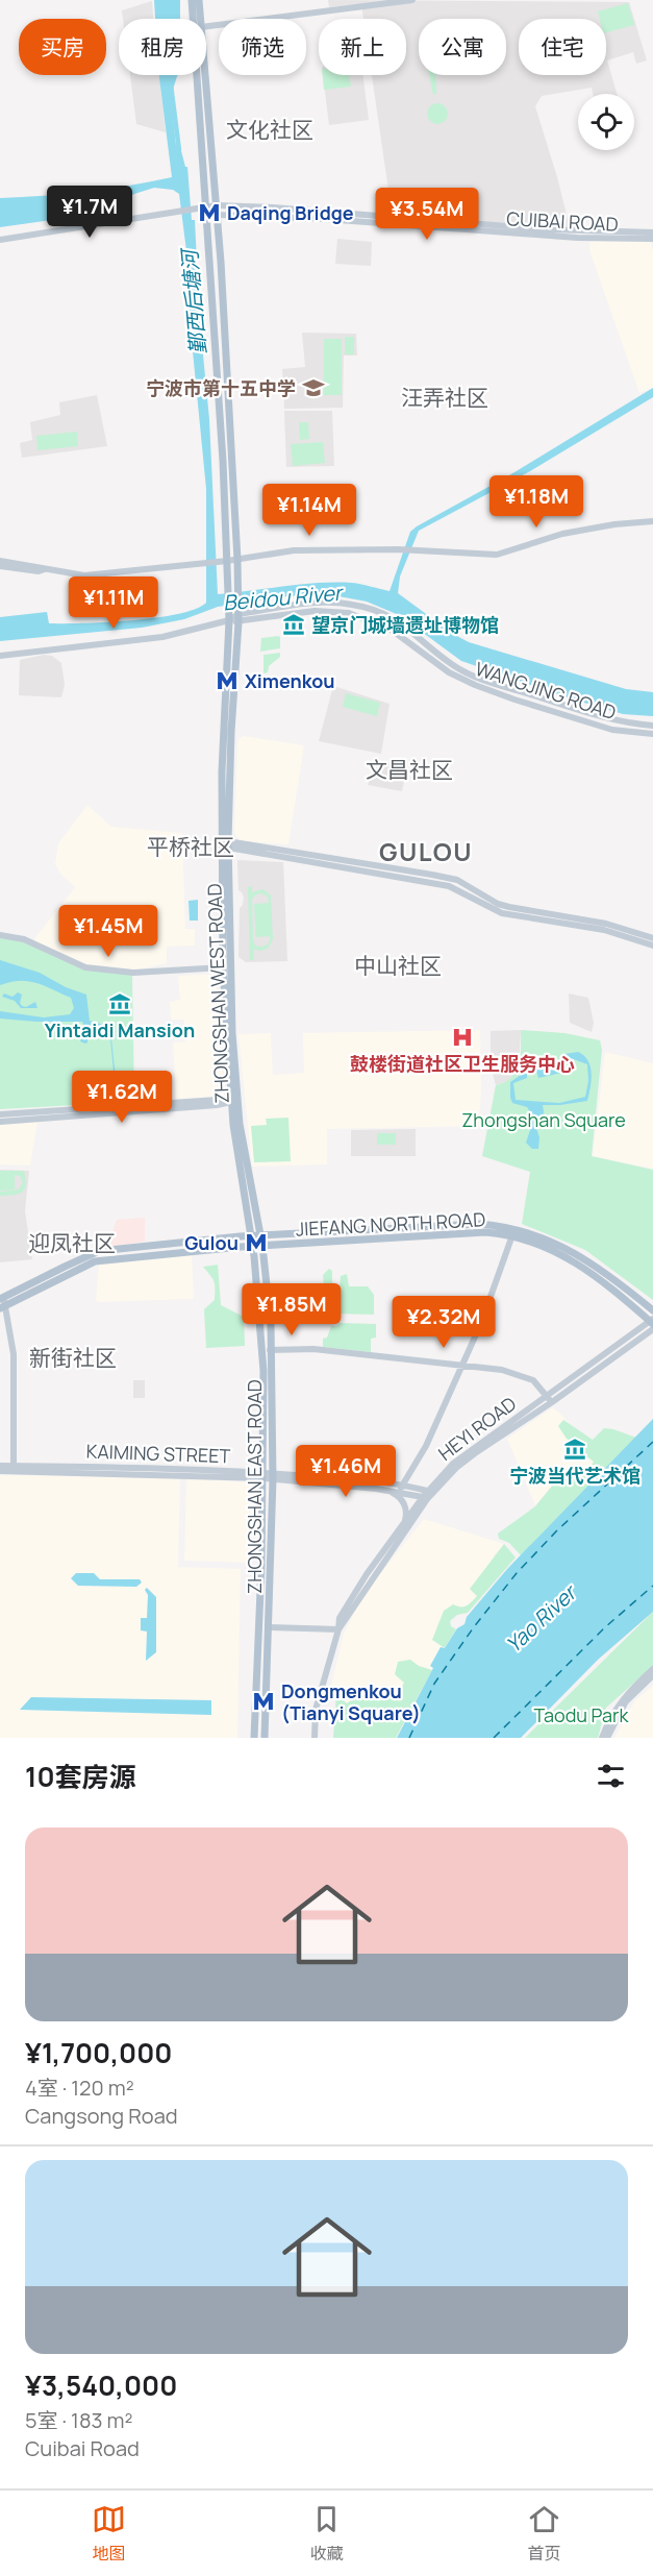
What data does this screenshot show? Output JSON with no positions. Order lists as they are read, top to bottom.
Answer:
{
  "streets": {
    "main road": [
      "CUIBAI ROAD",
      "WANGJING ROAD",
      "ZHONGSHAN WEST ROAD",
      "JIEFANG NORTH ROAD",
      "HEYI ROAD",
      "KAIMING STREET",
      "ZHONGSHAN EAST ROAD"
    ]
  },
  "crossings": [
    ["CUIBAI ROAD", "ZHONGSHAN WEST ROAD"],
    ["WANGJING ROAD", "ZHONGSHAN WEST ROAD"],
    ["ZHONGSHAN WEST ROAD", "JIEFANG NORTH ROAD"],
    ["ZHONGSHAN WEST ROAD", "ZHONGSHAN EAST ROAD"],
    ["JIEFANG NORTH ROAD", "HEYI ROAD"],
    ["JIEFANG NORTH ROAD", "ZHONGSHAN EAST ROAD"],
    ["HEYI ROAD", "KAIMING STREET"],
    ["KAIMING STREET", "ZHONGSHAN EAST ROAD"]
  ],
  "districts": [
    "文化社区",
    "汪弄社区",
    "文昌社区",
    "平桥社区",
    "GULOU",
    "中山社区",
    "迎凤社区",
    "新街社区"
  ],
  "water": ["鄞西后塘河", "Beidou River", "Yao River"],
  "parks": ["Zhongshan Square", "Taodu Park"],
  "places": {
    "metro station": [
      "Daqing Bridge",
      "Ximenkou",
      "Gulou",
      "Dongmenkou (Tianyi Square)"
    ],
    "school or university": ["宁波市第十五中学"],
    "museum": ["望京门城墙遗址博物馆", "Yintaidi Mansion", "宁波当代艺术馆"],
    "hospital": ["鼓楼街道社区卫生服务中心"]
  },
  "page": {
    "chip": [
      "买房",
      "租房",
      "筛选",
      "新上",
      "公寓",
      "住宅"
    ],
    "price": [
      "¥1.7M",
      "¥3.54M",
      "¥1.18M",
      "¥1.14M",
      "¥1.11M",
      "¥1.45M",
      "¥1.62M",
      "¥1.85M",
      "¥2.32M",
      "¥1.46M"
    ],
    "heading": "10套房源",
    "list": [
      {
        "name": "¥1,700,000",
        "note": "4室 · 120 m² · Cangsong Road"
      },
      {
        "name": "¥3,540,000",
        "note": "5室 · 183 m² · Cuibai Road"
      }
    ],
    "tabs": ["地图", "收藏", "首页"]
  }
}
